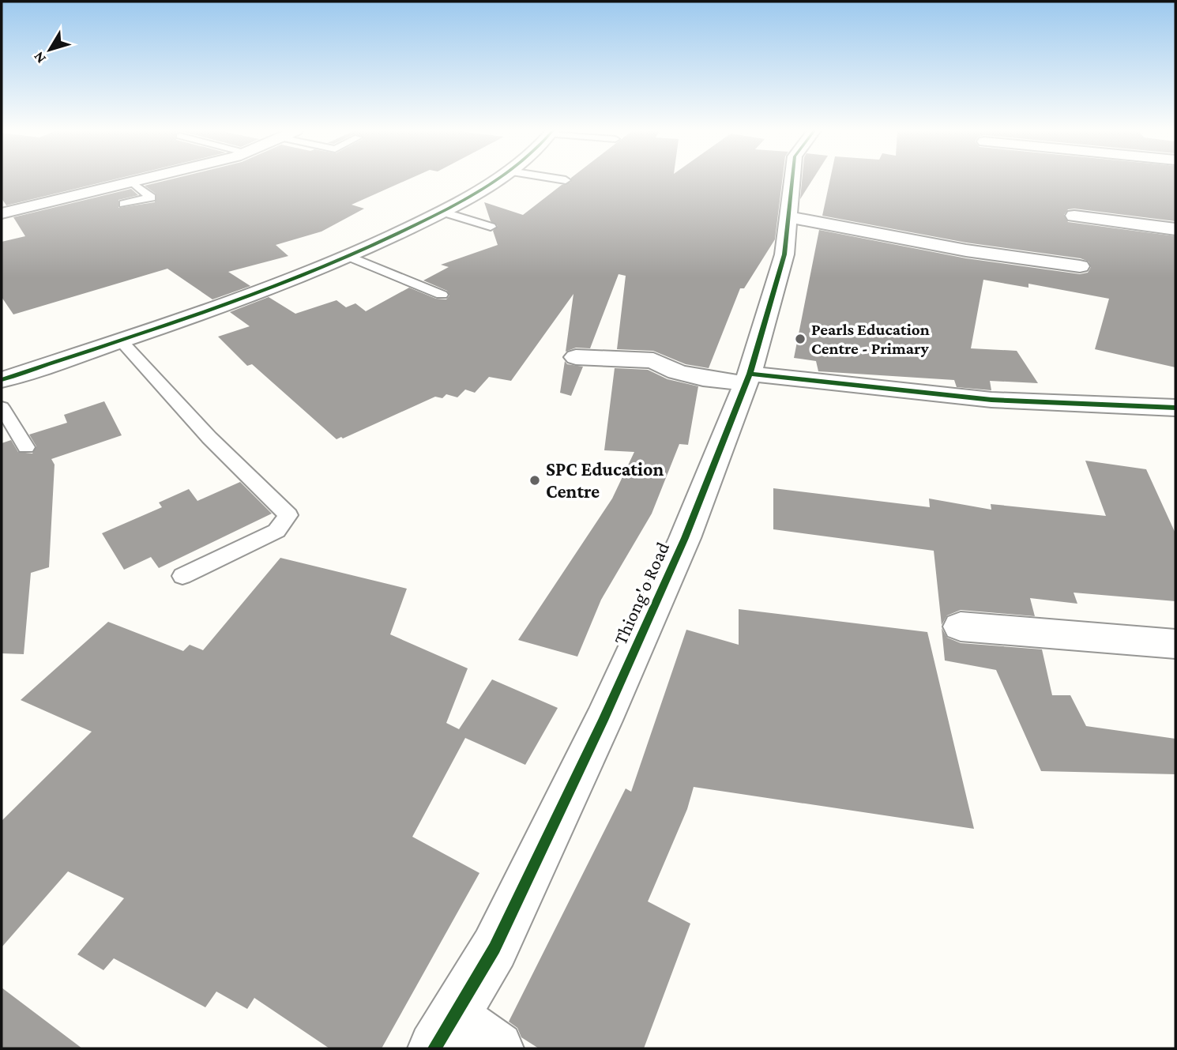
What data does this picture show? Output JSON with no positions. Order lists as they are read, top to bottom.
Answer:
{
  "streets": {
    "street": ["Thiong'o Road"]
  },
  "places": ["Pearls Education Centre - Primary", "SPC Education Centre"],
  "north": "bottom left"
}
